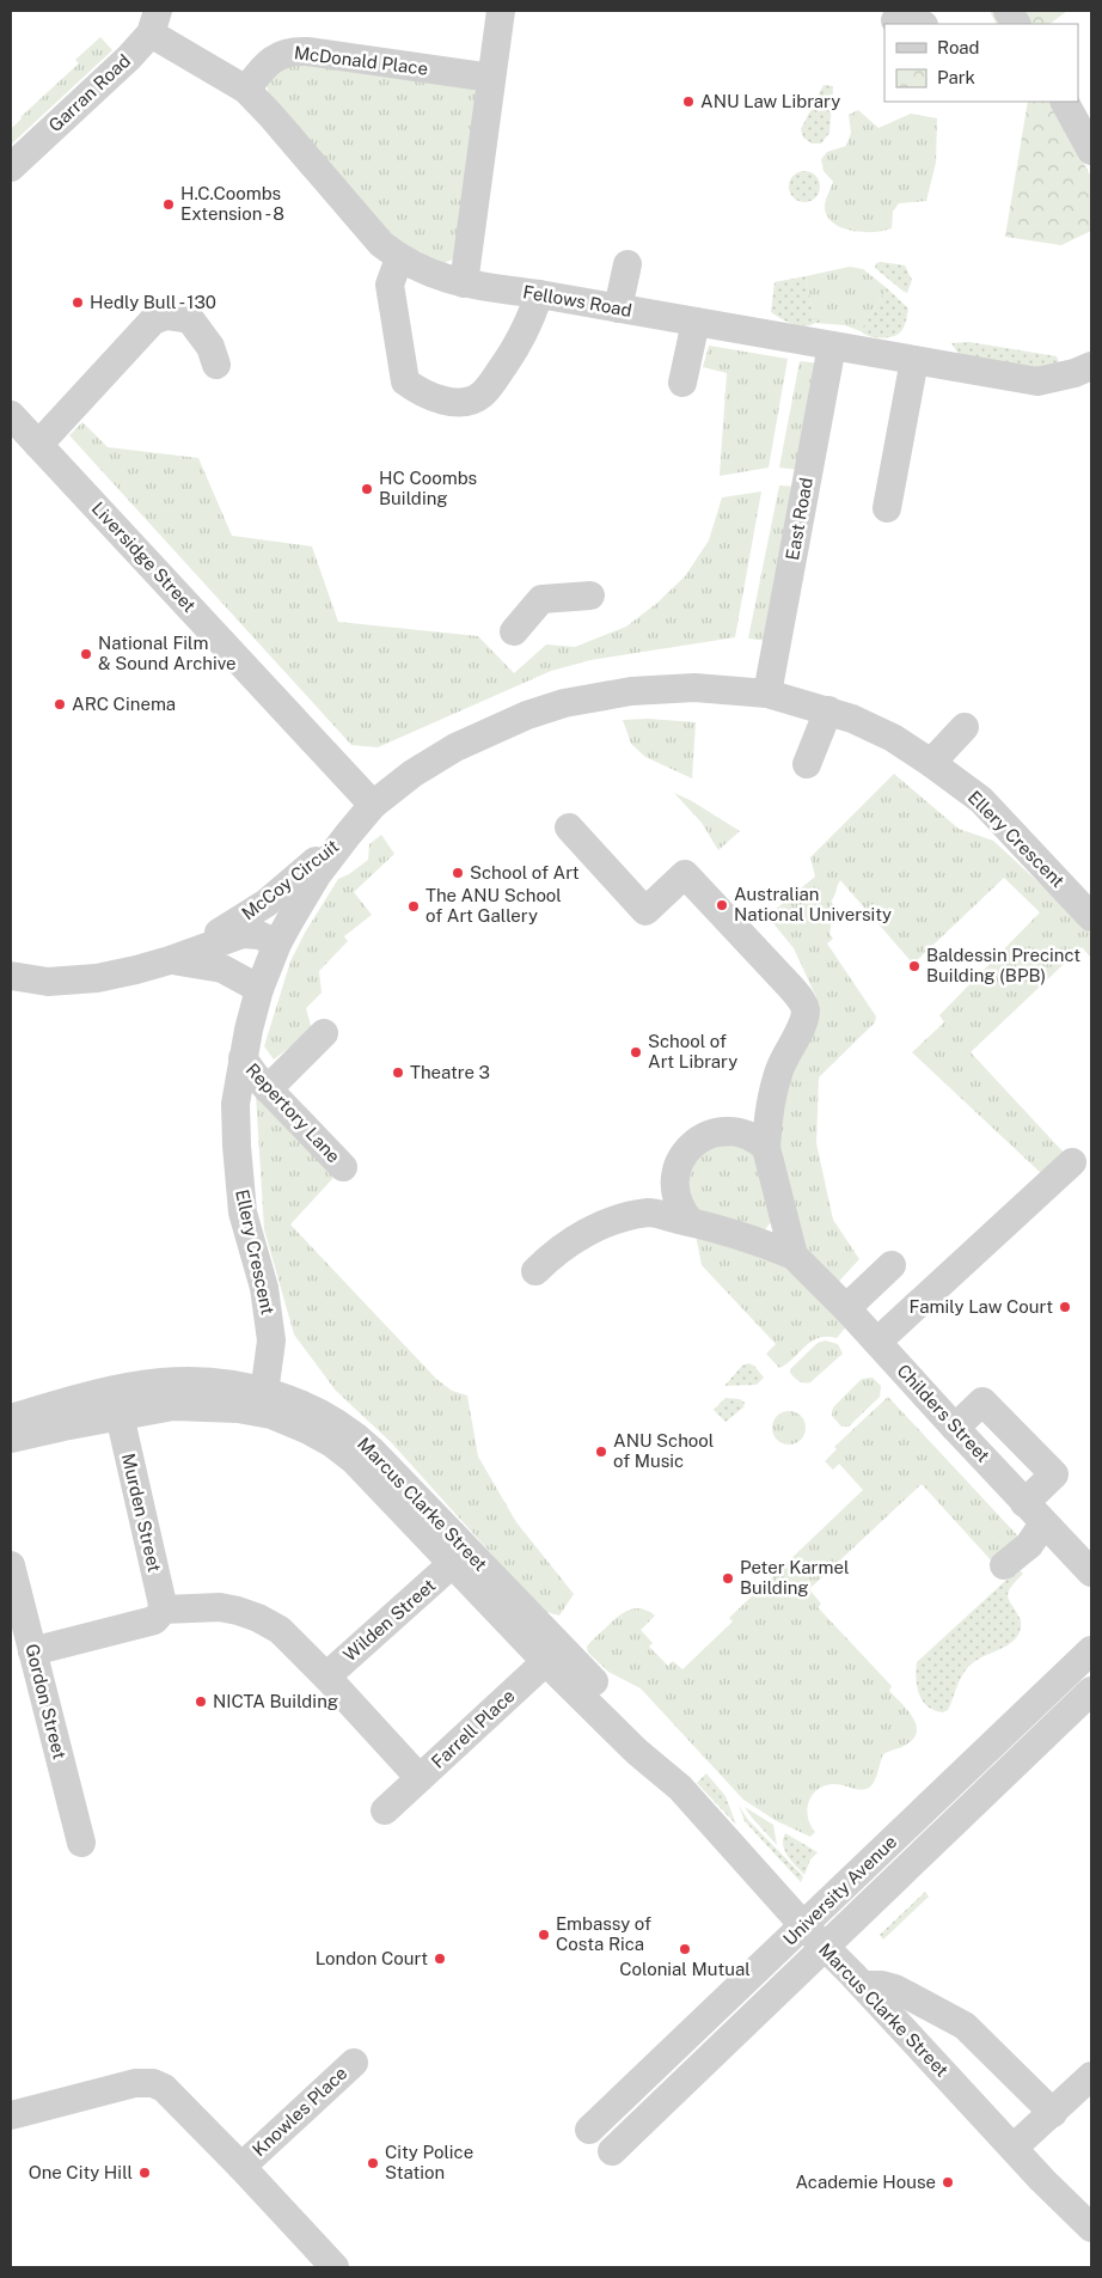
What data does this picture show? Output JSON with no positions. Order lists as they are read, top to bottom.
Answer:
{
  "streets": {
    "street": [
      "McDonald Place",
      "Garran Road",
      "Fellows Road",
      "East Road",
      "Liversidge Street",
      "Ellery Crescent",
      "McCoy Circuit",
      "Repertory Lane",
      "Childers Street",
      "Marcus Clarke Street",
      "Murden Street",
      "Wilden Street",
      "Gordon Street",
      "Farrell Place",
      "University Avenue",
      "Knowles Place"
    ]
  },
  "crossings": [
    ["McDonald Place", "Fellows Road"],
    ["Garran Road", "Fellows Road"],
    ["Fellows Road", "East Road"],
    ["East Road", "Ellery Crescent"],
    ["Liversidge Street", "Ellery Crescent"],
    ["Ellery Crescent", "McCoy Circuit"],
    ["Ellery Crescent", "Repertory Lane"],
    ["Ellery Crescent", "Marcus Clarke Street"],
    ["Marcus Clarke Street", "Murden Street"],
    ["Marcus Clarke Street", "Wilden Street"],
    ["Marcus Clarke Street", "Farrell Place"],
    ["Marcus Clarke Street", "University Avenue"]
  ],
  "places": [
    "ANU Law Library",
    "H.C.Coombs Extension - 8",
    "Hedly Bull - 130",
    "HC Coombs Building",
    "National Film & Sound Archive",
    "ARC Cinema",
    "School of Art",
    "Australian National University",
    "The ANU School of Art Gallery",
    "Baldessin Precinct Building (BPB)",
    "School of Art Library",
    "Theatre 3",
    "Family Law Court",
    "ANU School of Music",
    "Peter Karmel Building",
    "NICTA Building",
    "Embassy of Costa Rica",
    "Colonial Mutual",
    "London Court",
    "City Police Station",
    "One City Hill",
    "Academie House"
  ],
  "legend": ["Road", "Park"]
}
